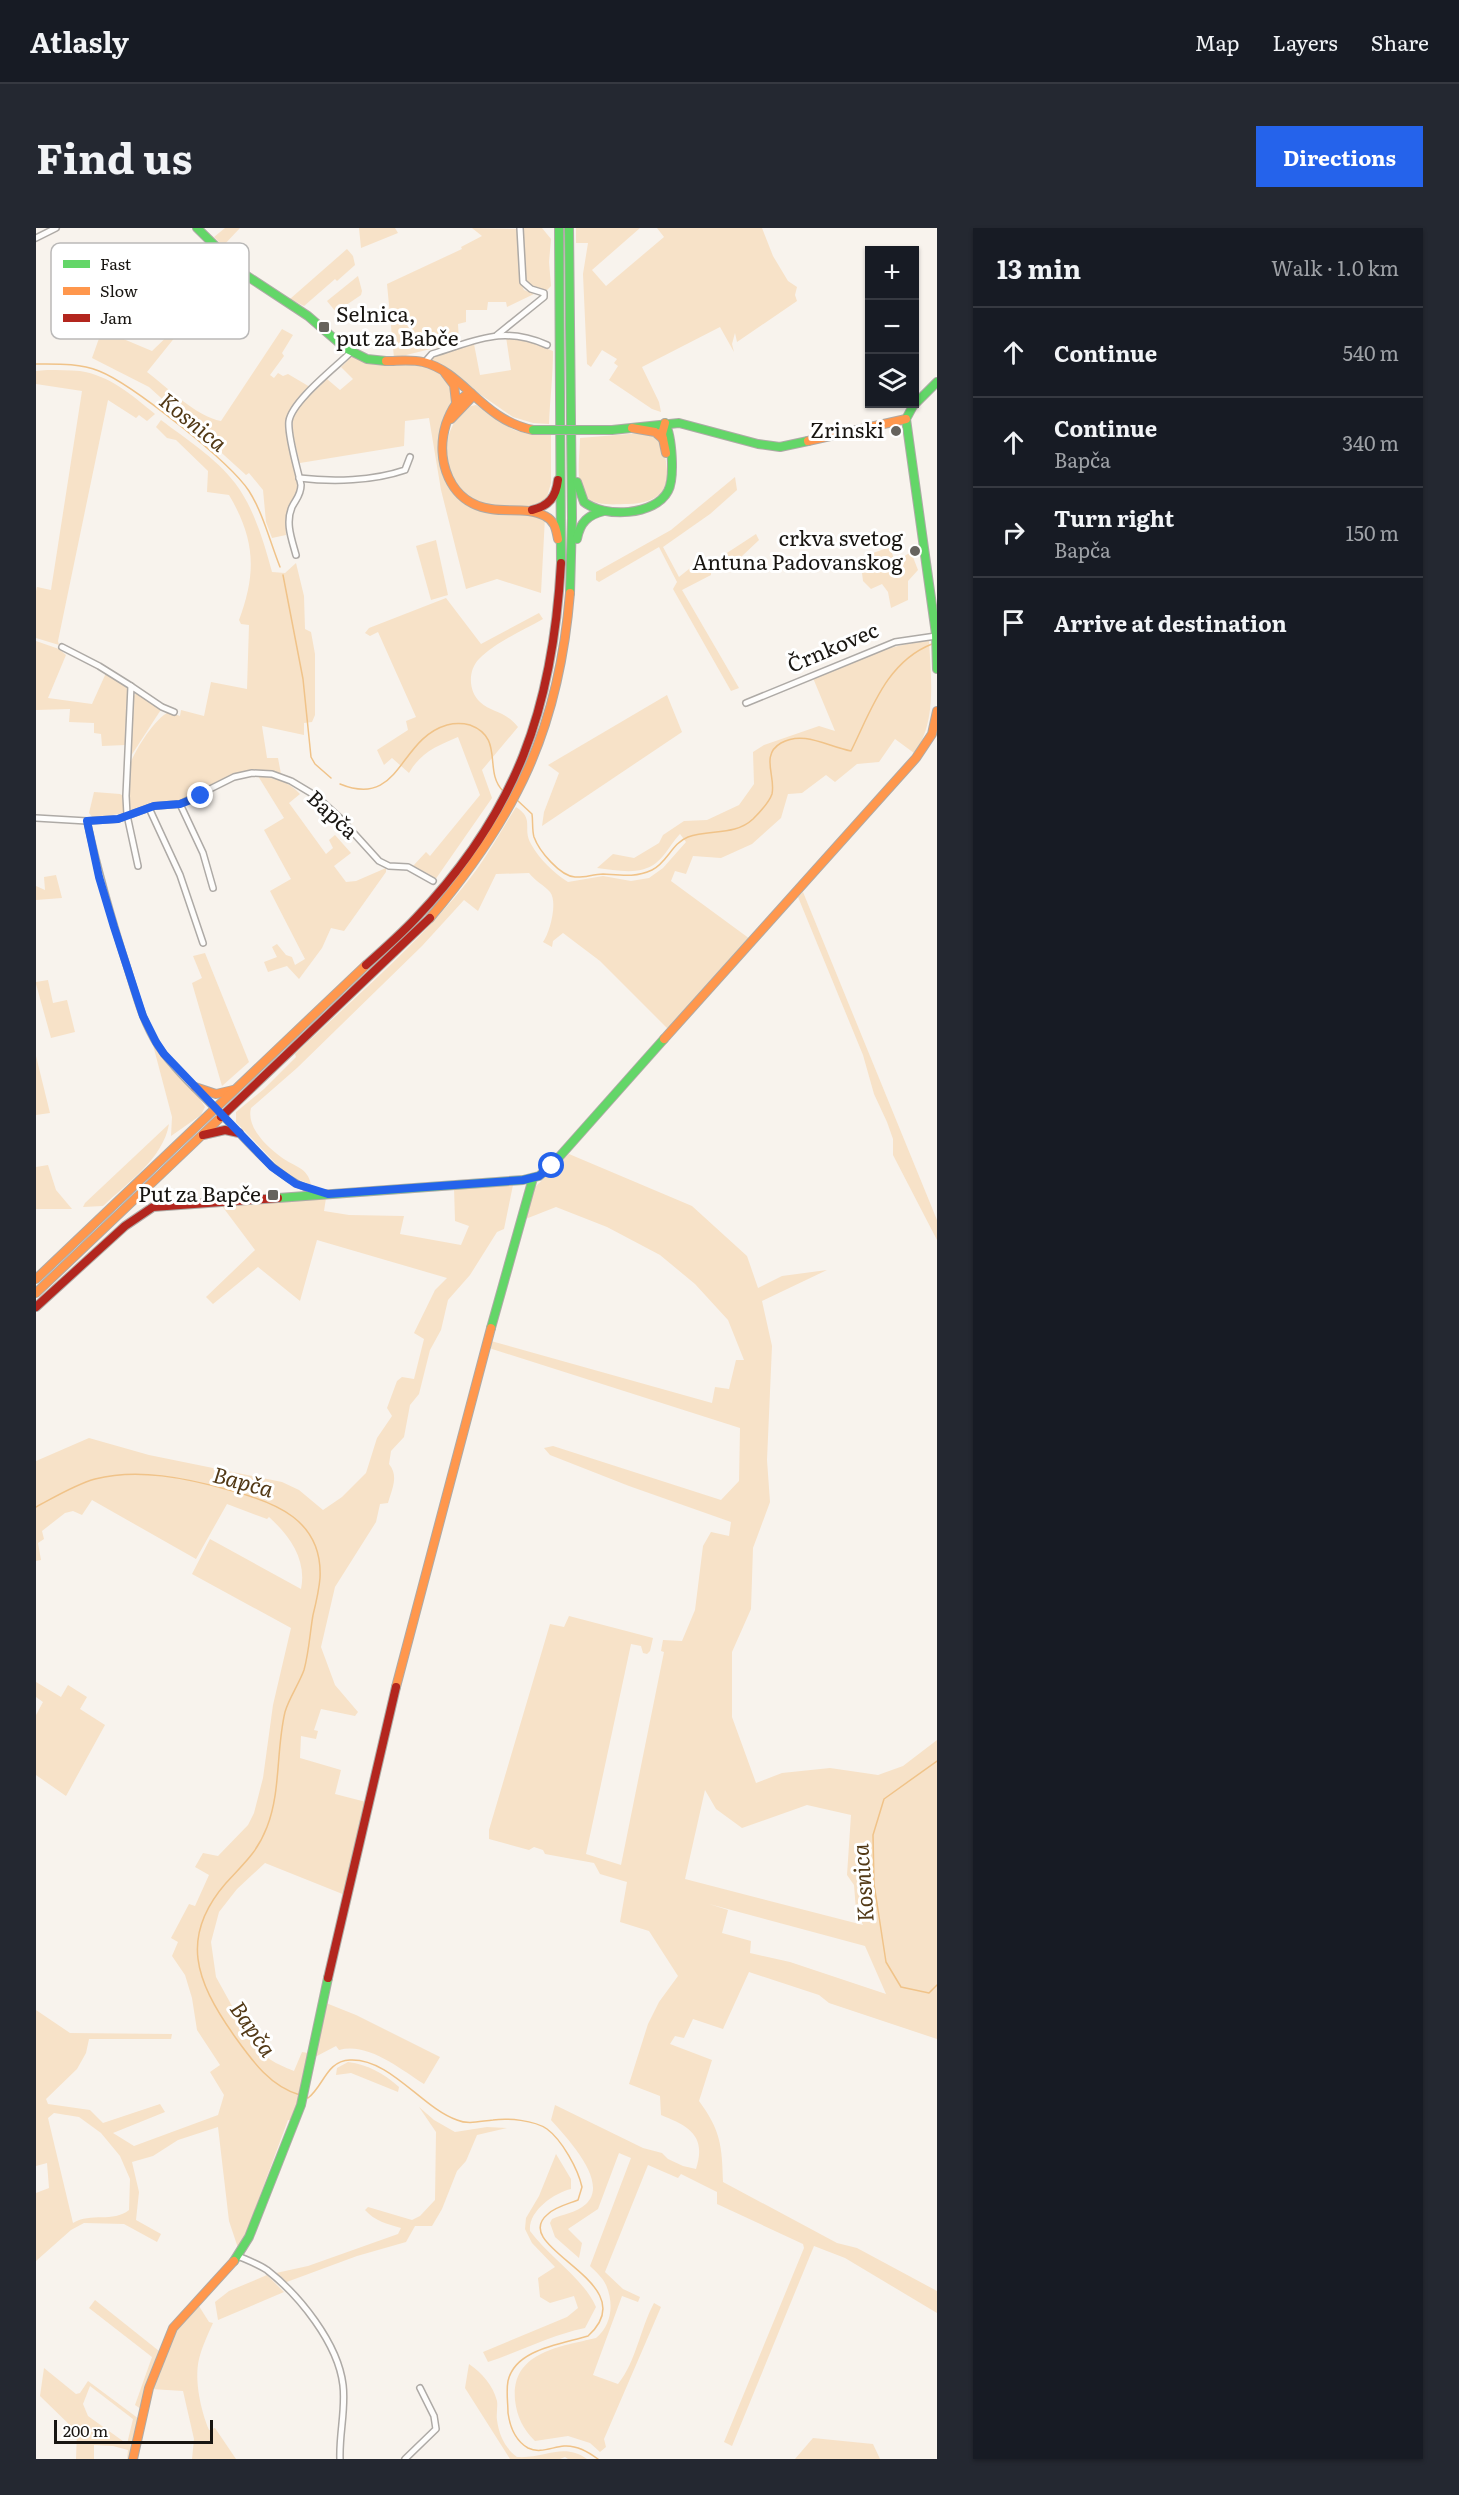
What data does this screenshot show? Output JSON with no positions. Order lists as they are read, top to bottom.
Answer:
{
  "streets": {
    "street": ["Črnkovec", "Bapča"]
  },
  "water": ["Kosnica", "Bapča"],
  "places": {
    "transit": ["Selnica, put za Babče", "Put za Bapče"],
    "other": ["Zrinski", "crkva svetog Antuna Padovanskog"]
  },
  "legend": ["Fast", "Slow", "Jam"],
  "scale_bar": "200 m",
  "page": {
    "header": "Atlasly",
    "nav": ["Map", "Layers", "Share"],
    "title": "Find us",
    "buttons": "Directions",
    "heading": ["13 min", "Walk · 1.0 km"],
    "map_buttons": ["+", "−"],
    "list": [
      ["Continue", "540 m"],
      ["Continue", "Bapča", "340 m"],
      ["Turn right", "Bapča", "150 m"],
      "Arrive at destination"
    ],
    "scale": "200 m"
  }
}
